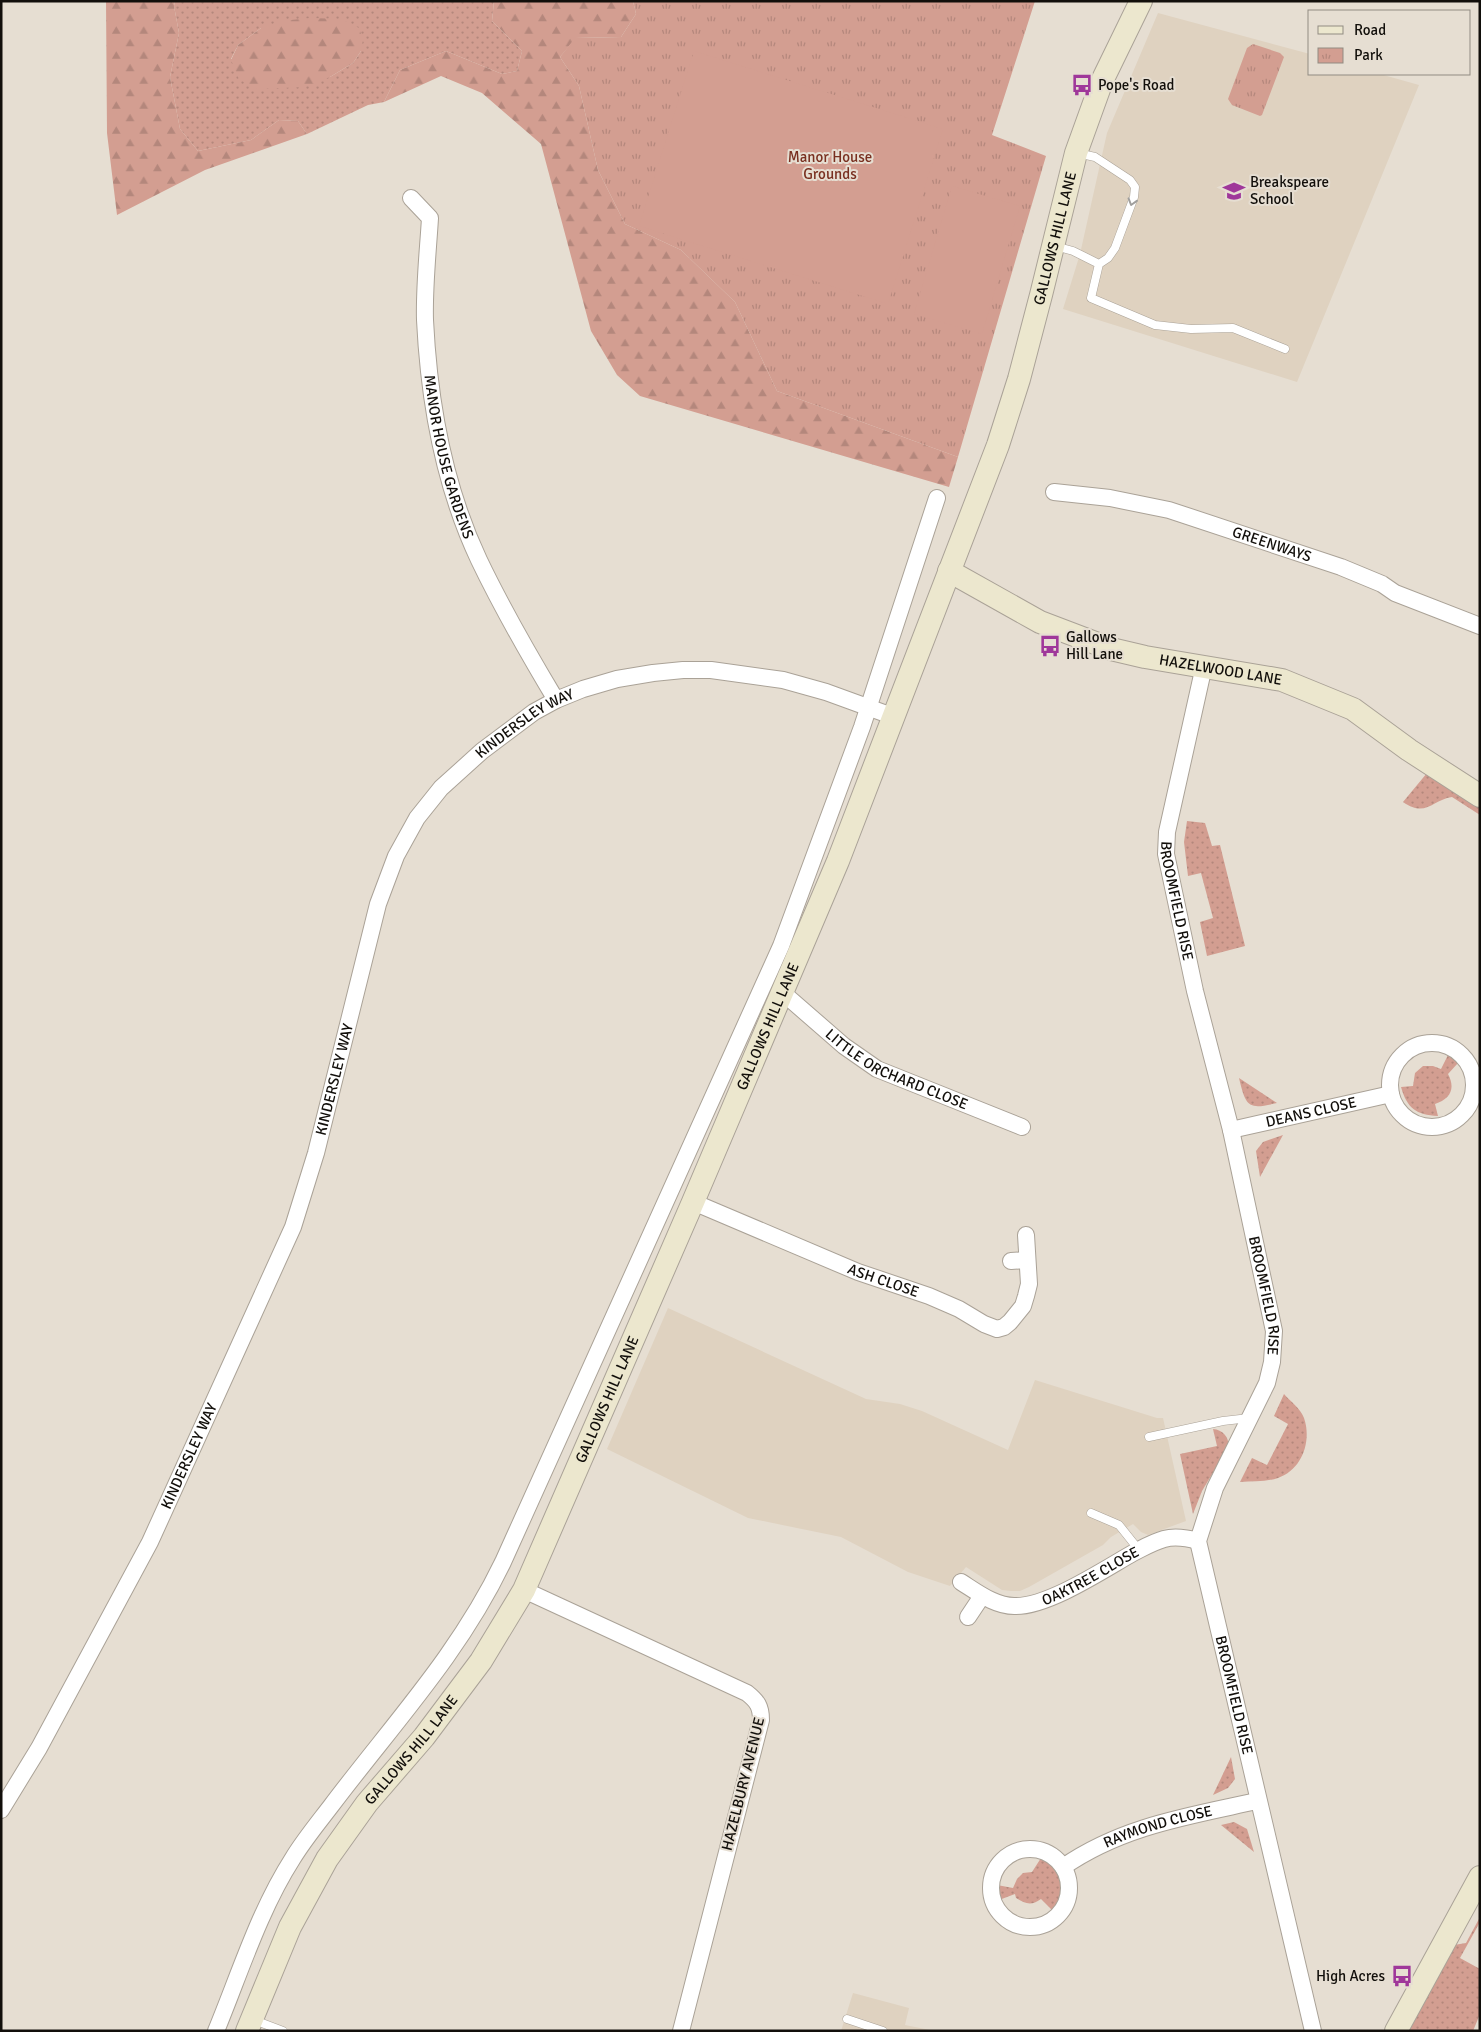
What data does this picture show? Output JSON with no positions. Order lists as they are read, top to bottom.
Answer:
{
  "streets": {
    "street": [
      "GALLOWS HILL LANE",
      "MANOR HOUSE GARDENS",
      "GREENWAYS",
      "HAZELWOOD LANE",
      "KINDERSLEY WAY",
      "BROOMFIELD RISE",
      "LITTLE ORCHARD CLOSE",
      "DEANS CLOSE",
      "ASH CLOSE",
      "OAKTREE CLOSE",
      "HAZELBURY AVENUE",
      "RAYMOND CLOSE"
    ]
  },
  "crossings": [
    ["GALLOWS HILL LANE", "HAZELWOOD LANE"],
    ["GALLOWS HILL LANE", "KINDERSLEY WAY"],
    ["GALLOWS HILL LANE", "LITTLE ORCHARD CLOSE"],
    ["GALLOWS HILL LANE", "ASH CLOSE"],
    ["GALLOWS HILL LANE", "HAZELBURY AVENUE"],
    ["MANOR HOUSE GARDENS", "KINDERSLEY WAY"],
    ["HAZELWOOD LANE", "BROOMFIELD RISE"],
    ["BROOMFIELD RISE", "DEANS CLOSE"],
    ["BROOMFIELD RISE", "OAKTREE CLOSE"],
    ["BROOMFIELD RISE", "RAYMOND CLOSE"]
  ],
  "parks": ["Manor House Grounds"],
  "places": {
    "bus stop": ["Pope's Road", "Gallows Hill Lane", "High Acres"],
    "school or university": ["Breakspeare School"]
  },
  "legend": ["Road", "Park"]
}
